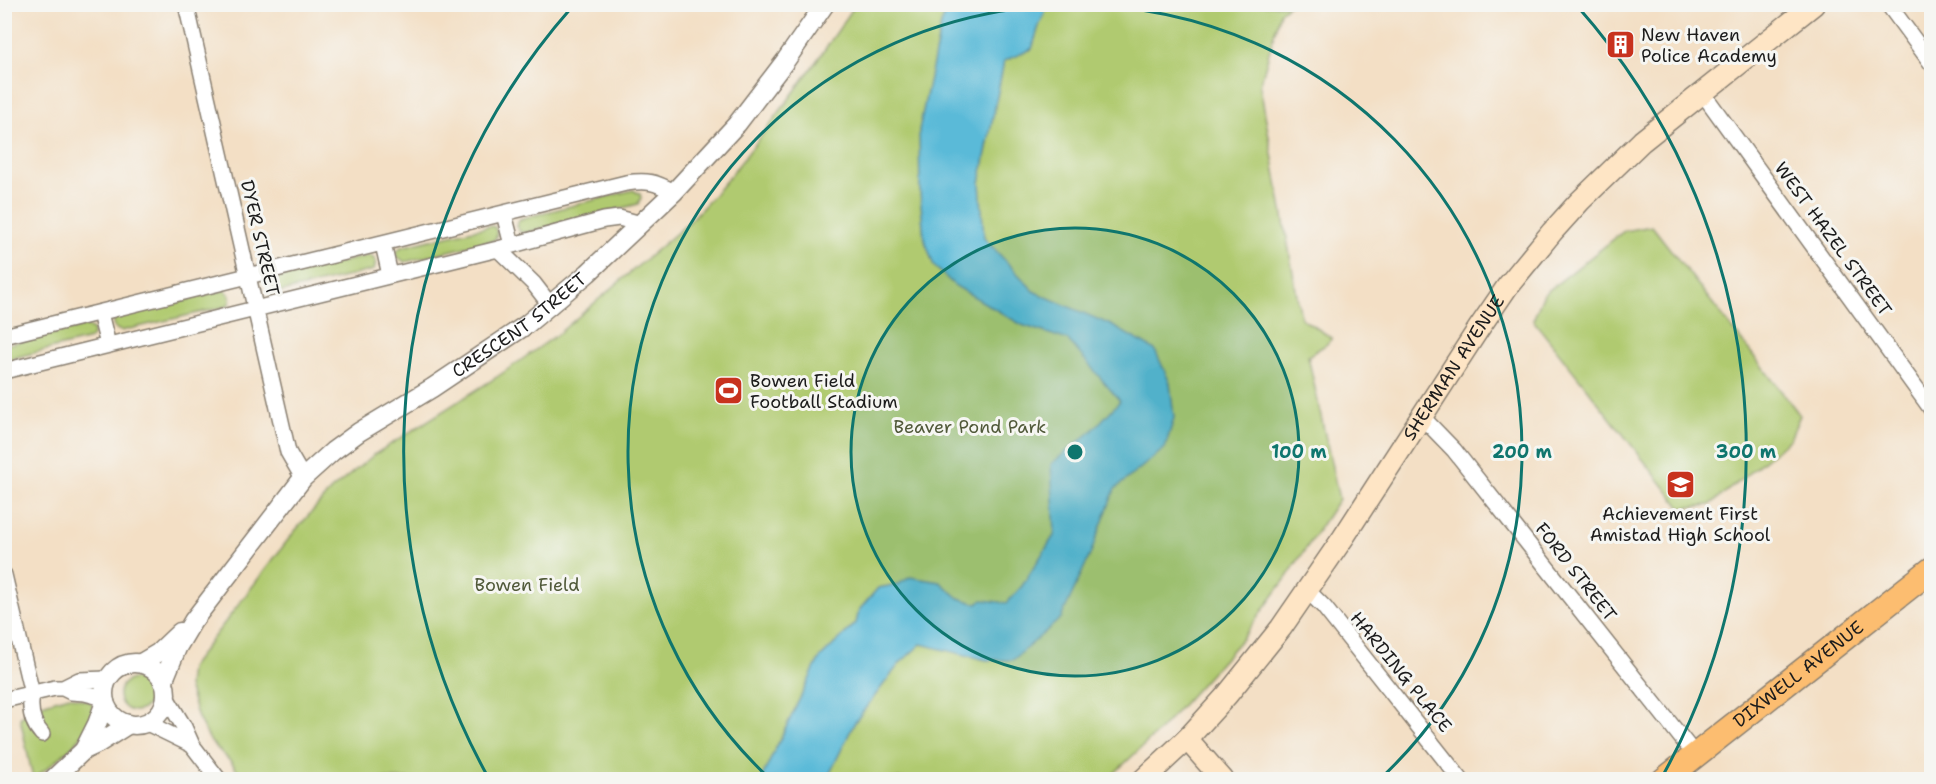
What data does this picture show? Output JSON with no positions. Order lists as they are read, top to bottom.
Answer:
{
  "streets": {
    "main road": ["SHERMAN AVENUE", "DIXWELL AVENUE"],
    "street": [
      "DYER STREET",
      "WEST HAZEL STREET",
      "CRESCENT STREET",
      "FORD STREET",
      "HARDING PLACE"
    ]
  },
  "crossings": [
    ["DYER STREET", "CRESCENT STREET"],
    ["WEST HAZEL STREET", "SHERMAN AVENUE"],
    ["SHERMAN AVENUE", "FORD STREET"],
    ["SHERMAN AVENUE", "HARDING PLACE"],
    ["FORD STREET", "DIXWELL AVENUE"]
  ],
  "parks": ["Beaver Pond Park", "Bowen Field"],
  "places": {
    "building": ["New Haven Police Academy"],
    "sports": ["Bowen Field Football Stadium"],
    "school or university": ["Achievement First Amistad High School"]
  },
  "rings": ["100 m", "200 m", "300 m"]
}
